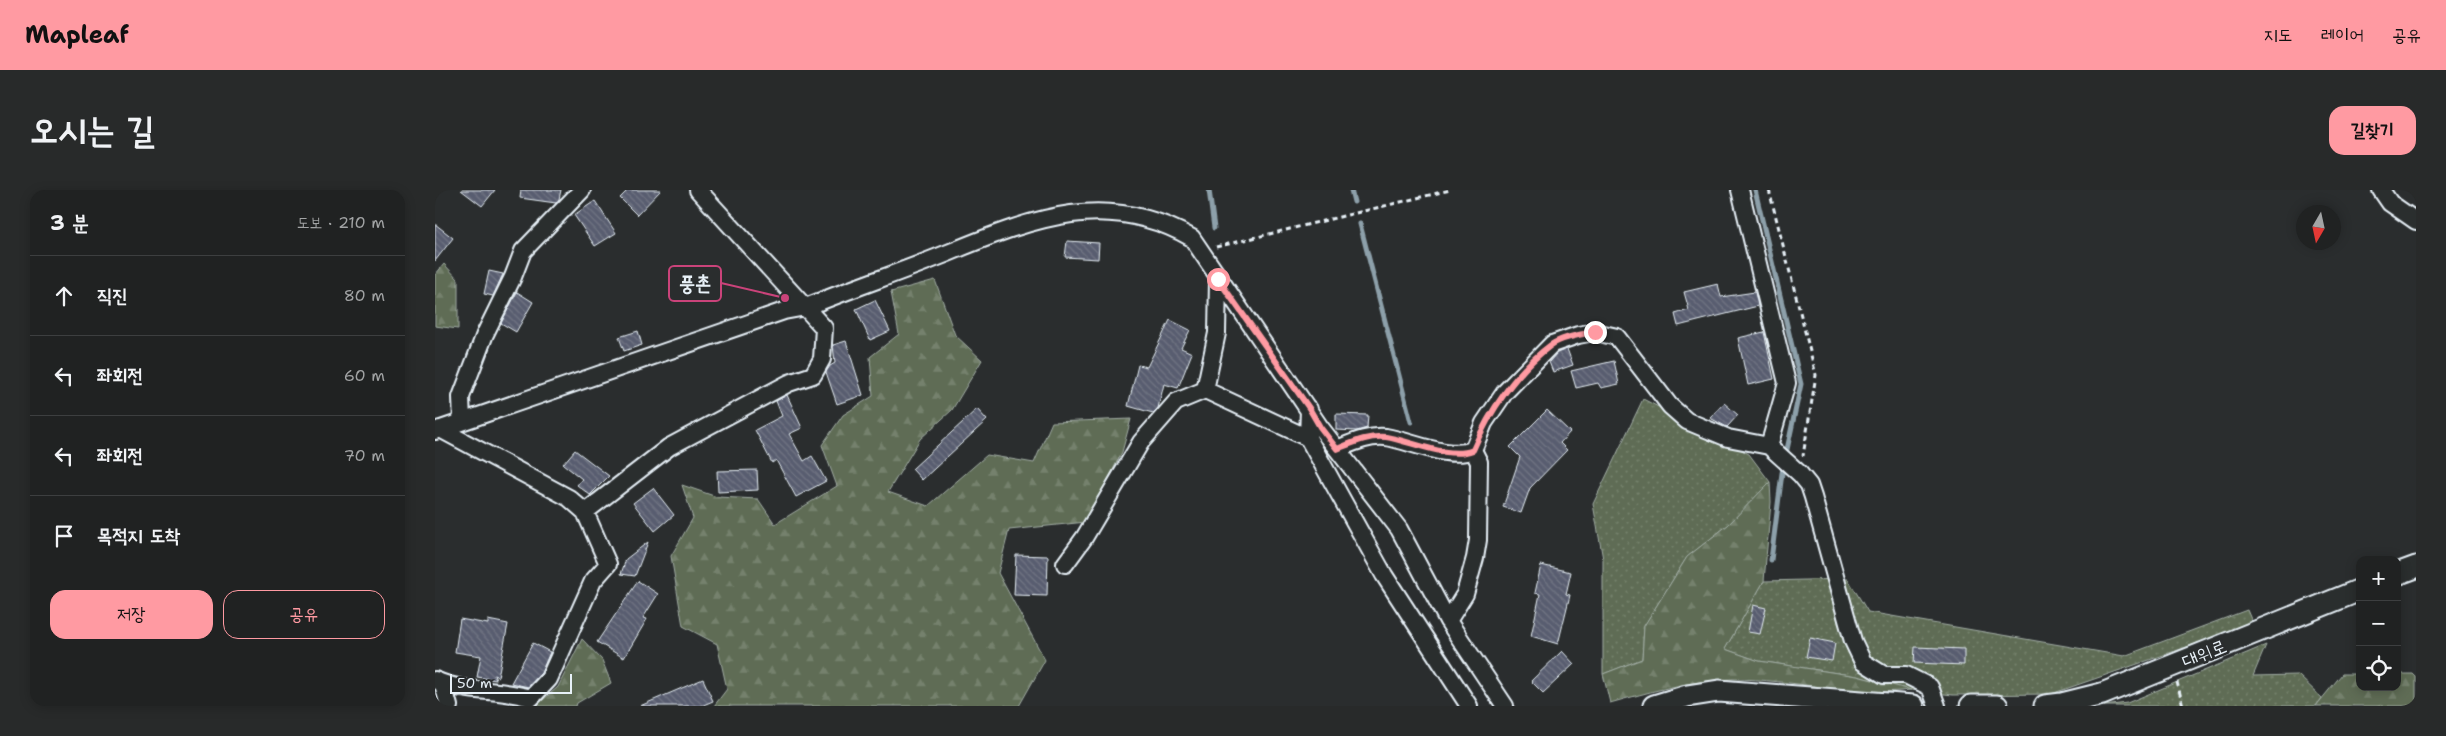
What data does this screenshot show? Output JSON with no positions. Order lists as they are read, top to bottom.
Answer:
{
  "streets": {
    "main road": ["대위로"]
  },
  "places": ["풍촌"],
  "scale_bar": "50 m",
  "north": "bottom",
  "page": {
    "header": "Mapleaf",
    "nav": ["지도", "레이어", "공유"],
    "title": "오시는 길",
    "buttons": [
      "길찾기",
      ["저장", "공유"]
    ],
    "heading": ["3 분", "도보 · 210 m"],
    "list": [
      ["직진", "80 m"],
      ["좌회전", "60 m"],
      ["좌회전", "70 m"],
      "목적지 도착"
    ],
    "map_buttons": ["+", "−"],
    "scale": "50 m"
  }
}
